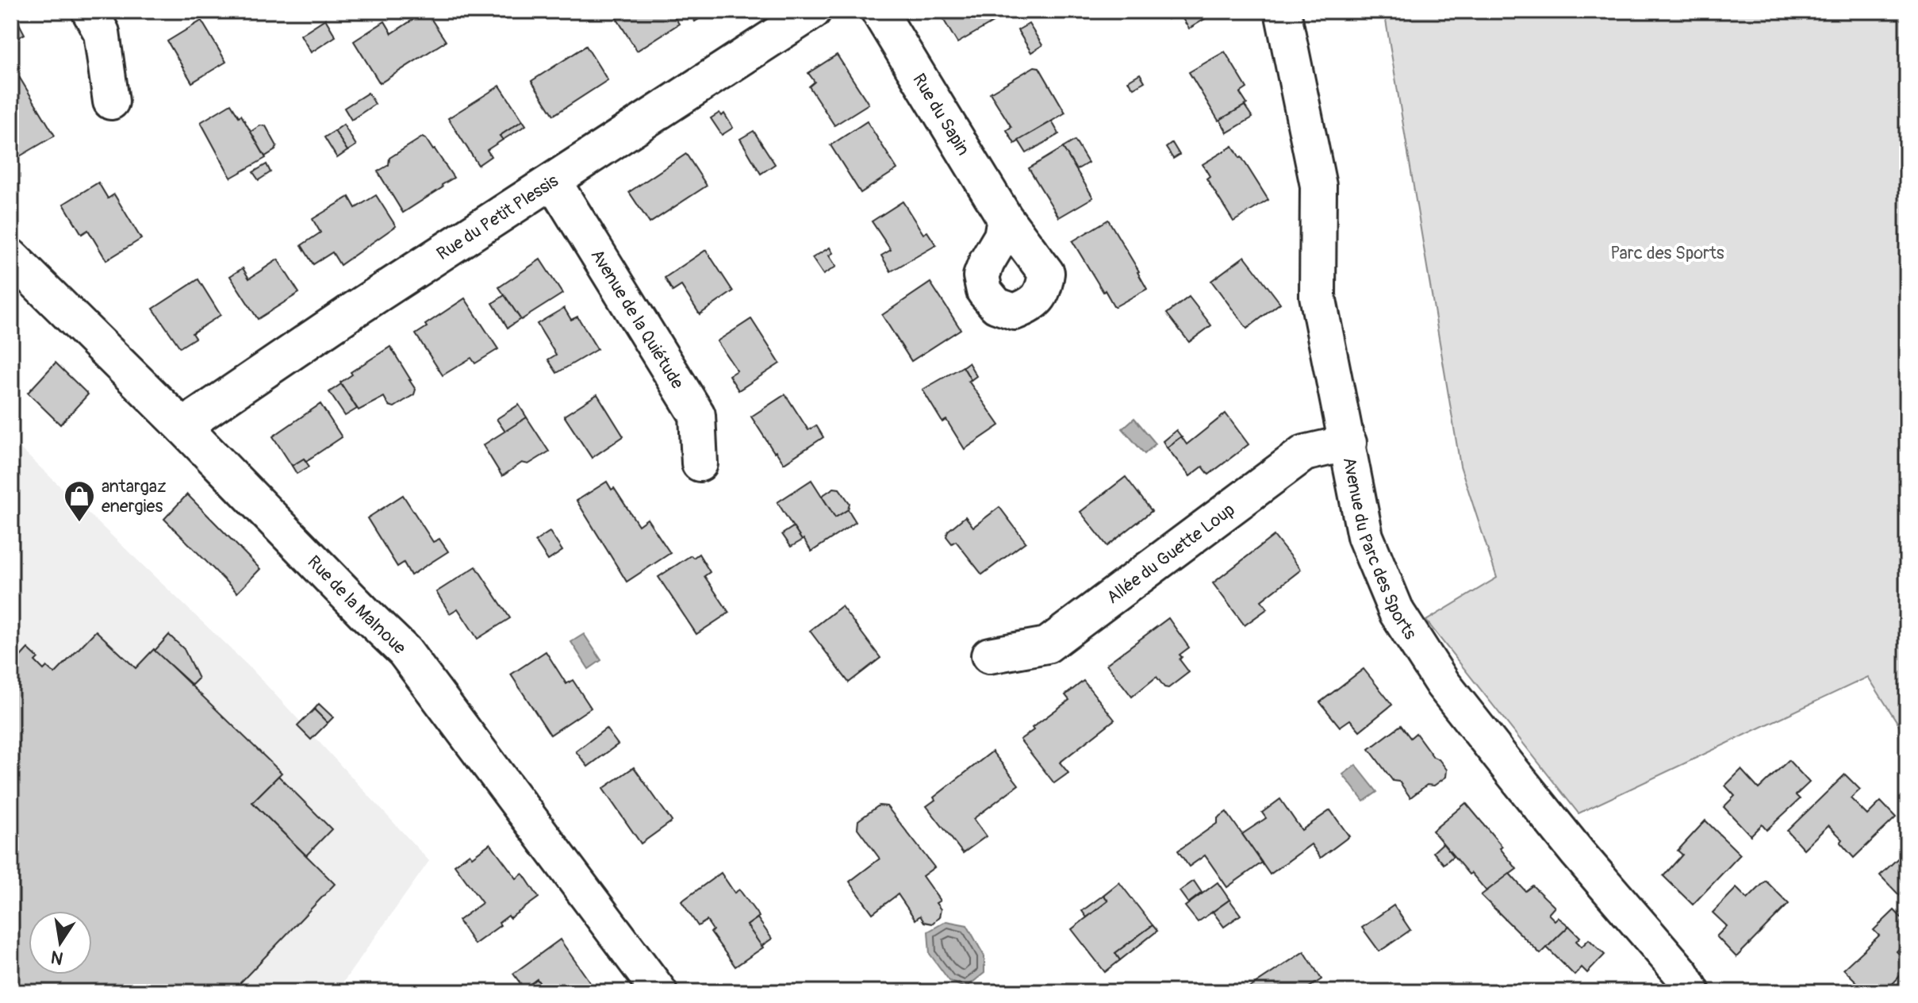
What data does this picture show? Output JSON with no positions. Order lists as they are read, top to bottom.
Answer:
{
  "streets": {
    "street": [
      "Rue du Sapin",
      "Rue du Petit Plessis",
      "Avenue de la Quiétude",
      "Avenue du Parc des Sports",
      "Allée du Guette Loup",
      "Rue de la Malnoue"
    ]
  },
  "crossings": [
    ["Rue du Petit Plessis", "Avenue de la Quiétude"],
    ["Rue du Petit Plessis", "Rue de la Malnoue"],
    ["Avenue du Parc des Sports", "Allée du Guette Loup"]
  ],
  "parks": ["Parc des Sports"],
  "places": {
    "shop": ["antargaz energies"]
  },
  "north": "bottom"
}
